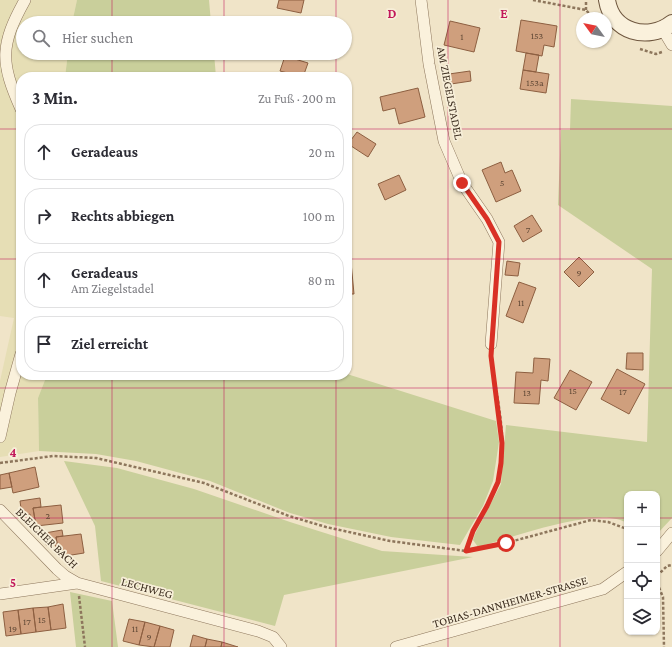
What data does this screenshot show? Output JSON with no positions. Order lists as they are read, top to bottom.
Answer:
{
  "streets": {
    "street": [
      "AM ZIEGELSTADEL",
      "BLEICHER BACH",
      "LECHWEG",
      "TOBIAS-DANNHEIMER-STRASSE"
    ]
  },
  "crossings": [
    ["BLEICHER BACH", "LECHWEG"]
  ],
  "house_numbers": [
    "153",
    "1",
    "153a",
    "5",
    "7",
    "9",
    "11",
    "15",
    "17",
    "13",
    "2",
    "15",
    "17",
    "19",
    "11",
    "9"
  ],
  "north": "top left",
  "page": {
    "search": "Hier suchen",
    "heading": ["3 Min.", "Zu Fuß · 200 m"],
    "list": [
      ["Geradeaus", "20 m"],
      ["Rechts abbiegen", "100 m"],
      ["Geradeaus", "Am Ziegelstadel", "80 m"],
      "Ziel erreicht"
    ],
    "map_buttons": ["+", "−"]
  },
  "grid": {
    "columns": ["D", "E"],
    "rows": ["4", "5"]
  }
}
